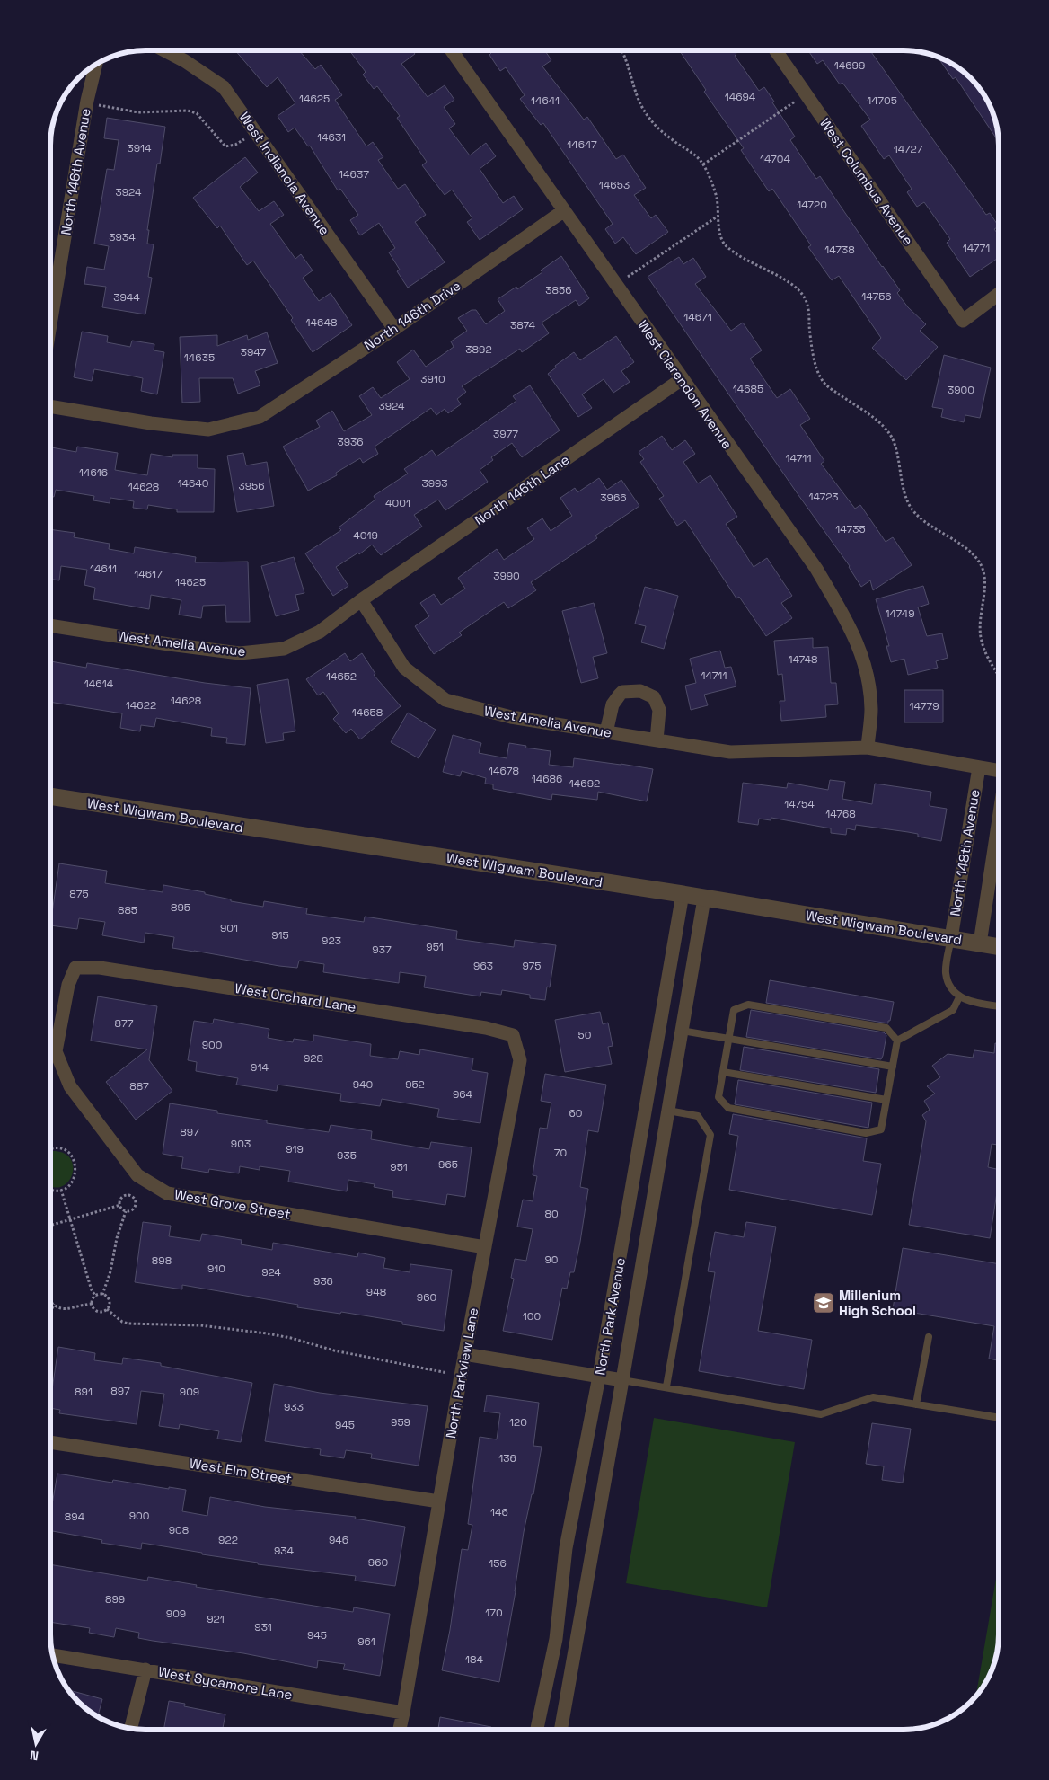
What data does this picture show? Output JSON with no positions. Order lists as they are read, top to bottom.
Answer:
{
  "streets": {
    "street": [
      "North 146th Avenue",
      "West Indianola Avenue",
      "West Columbus Avenue",
      "North 146th Drive",
      "West Clarendon Avenue",
      "North 146th Lane",
      "West Amelia Avenue",
      "West Wigwam Boulevard",
      "North 148th Avenue",
      "West Orchard Lane",
      "West Grove Street",
      "North Park Avenue",
      "North Parkview Lane",
      "West Elm Street",
      "West Sycamore Lane"
    ]
  },
  "crossings": [
    ["West Indianola Avenue", "North 146th Drive"],
    ["North 146th Drive", "West Clarendon Avenue"],
    ["West Clarendon Avenue", "North 146th Lane"],
    ["West Clarendon Avenue", "West Amelia Avenue"],
    ["North 146th Lane", "West Amelia Avenue"],
    ["West Amelia Avenue", "North 148th Avenue"],
    ["West Wigwam Boulevard", "North 148th Avenue"],
    ["West Wigwam Boulevard", "North Park Avenue"],
    ["West Orchard Lane", "West Grove Street"],
    ["West Orchard Lane", "North Parkview Lane"],
    ["West Grove Street", "North Parkview Lane"],
    ["North Parkview Lane", "West Elm Street"],
    ["North Parkview Lane", "West Sycamore Lane"]
  ],
  "places": {
    "school or university": ["Millenium High School"]
  },
  "house_numbers": [
    "14699",
    "14694",
    "14625",
    "14641",
    "14705",
    "14631",
    "14647",
    "3914",
    "14727",
    "14704",
    "14637",
    "14653",
    "3924",
    "14720",
    "3934",
    "14771",
    "14738",
    "3856",
    "14756",
    "3944",
    "14671",
    "14648",
    "3874",
    "3892",
    "3947",
    "14635",
    "3910",
    "14685",
    "3900",
    "3924",
    "3977",
    "3936",
    "14711",
    "14616",
    "14640",
    "3993",
    "3956",
    "14628",
    "14723",
    "3966",
    "4001",
    "14735",
    "4019",
    "14611",
    "14617",
    "3990",
    "14625",
    "14749",
    "14748",
    "14711",
    "14652",
    "14614",
    "14628",
    "14622",
    "14779",
    "14658",
    "14678",
    "14686",
    "14692",
    "14754",
    "14768",
    "875",
    "895",
    "885",
    "901",
    "915",
    "923",
    "951",
    "937",
    "963",
    "975",
    "877",
    "50",
    "900",
    "928",
    "914",
    "940",
    "952",
    "887",
    "964",
    "60",
    "897",
    "903",
    "919",
    "70",
    "935",
    "965",
    "951",
    "80",
    "90",
    "898",
    "910",
    "924",
    "936",
    "948",
    "960",
    "100",
    "897",
    "891",
    "909",
    "933",
    "959",
    "120",
    "945",
    "136",
    "146",
    "900",
    "894",
    "908",
    "922",
    "946",
    "934",
    "960",
    "156",
    "899",
    "170",
    "909",
    "921",
    "931",
    "945",
    "961",
    "184"
  ],
  "north": "bottom"
}
